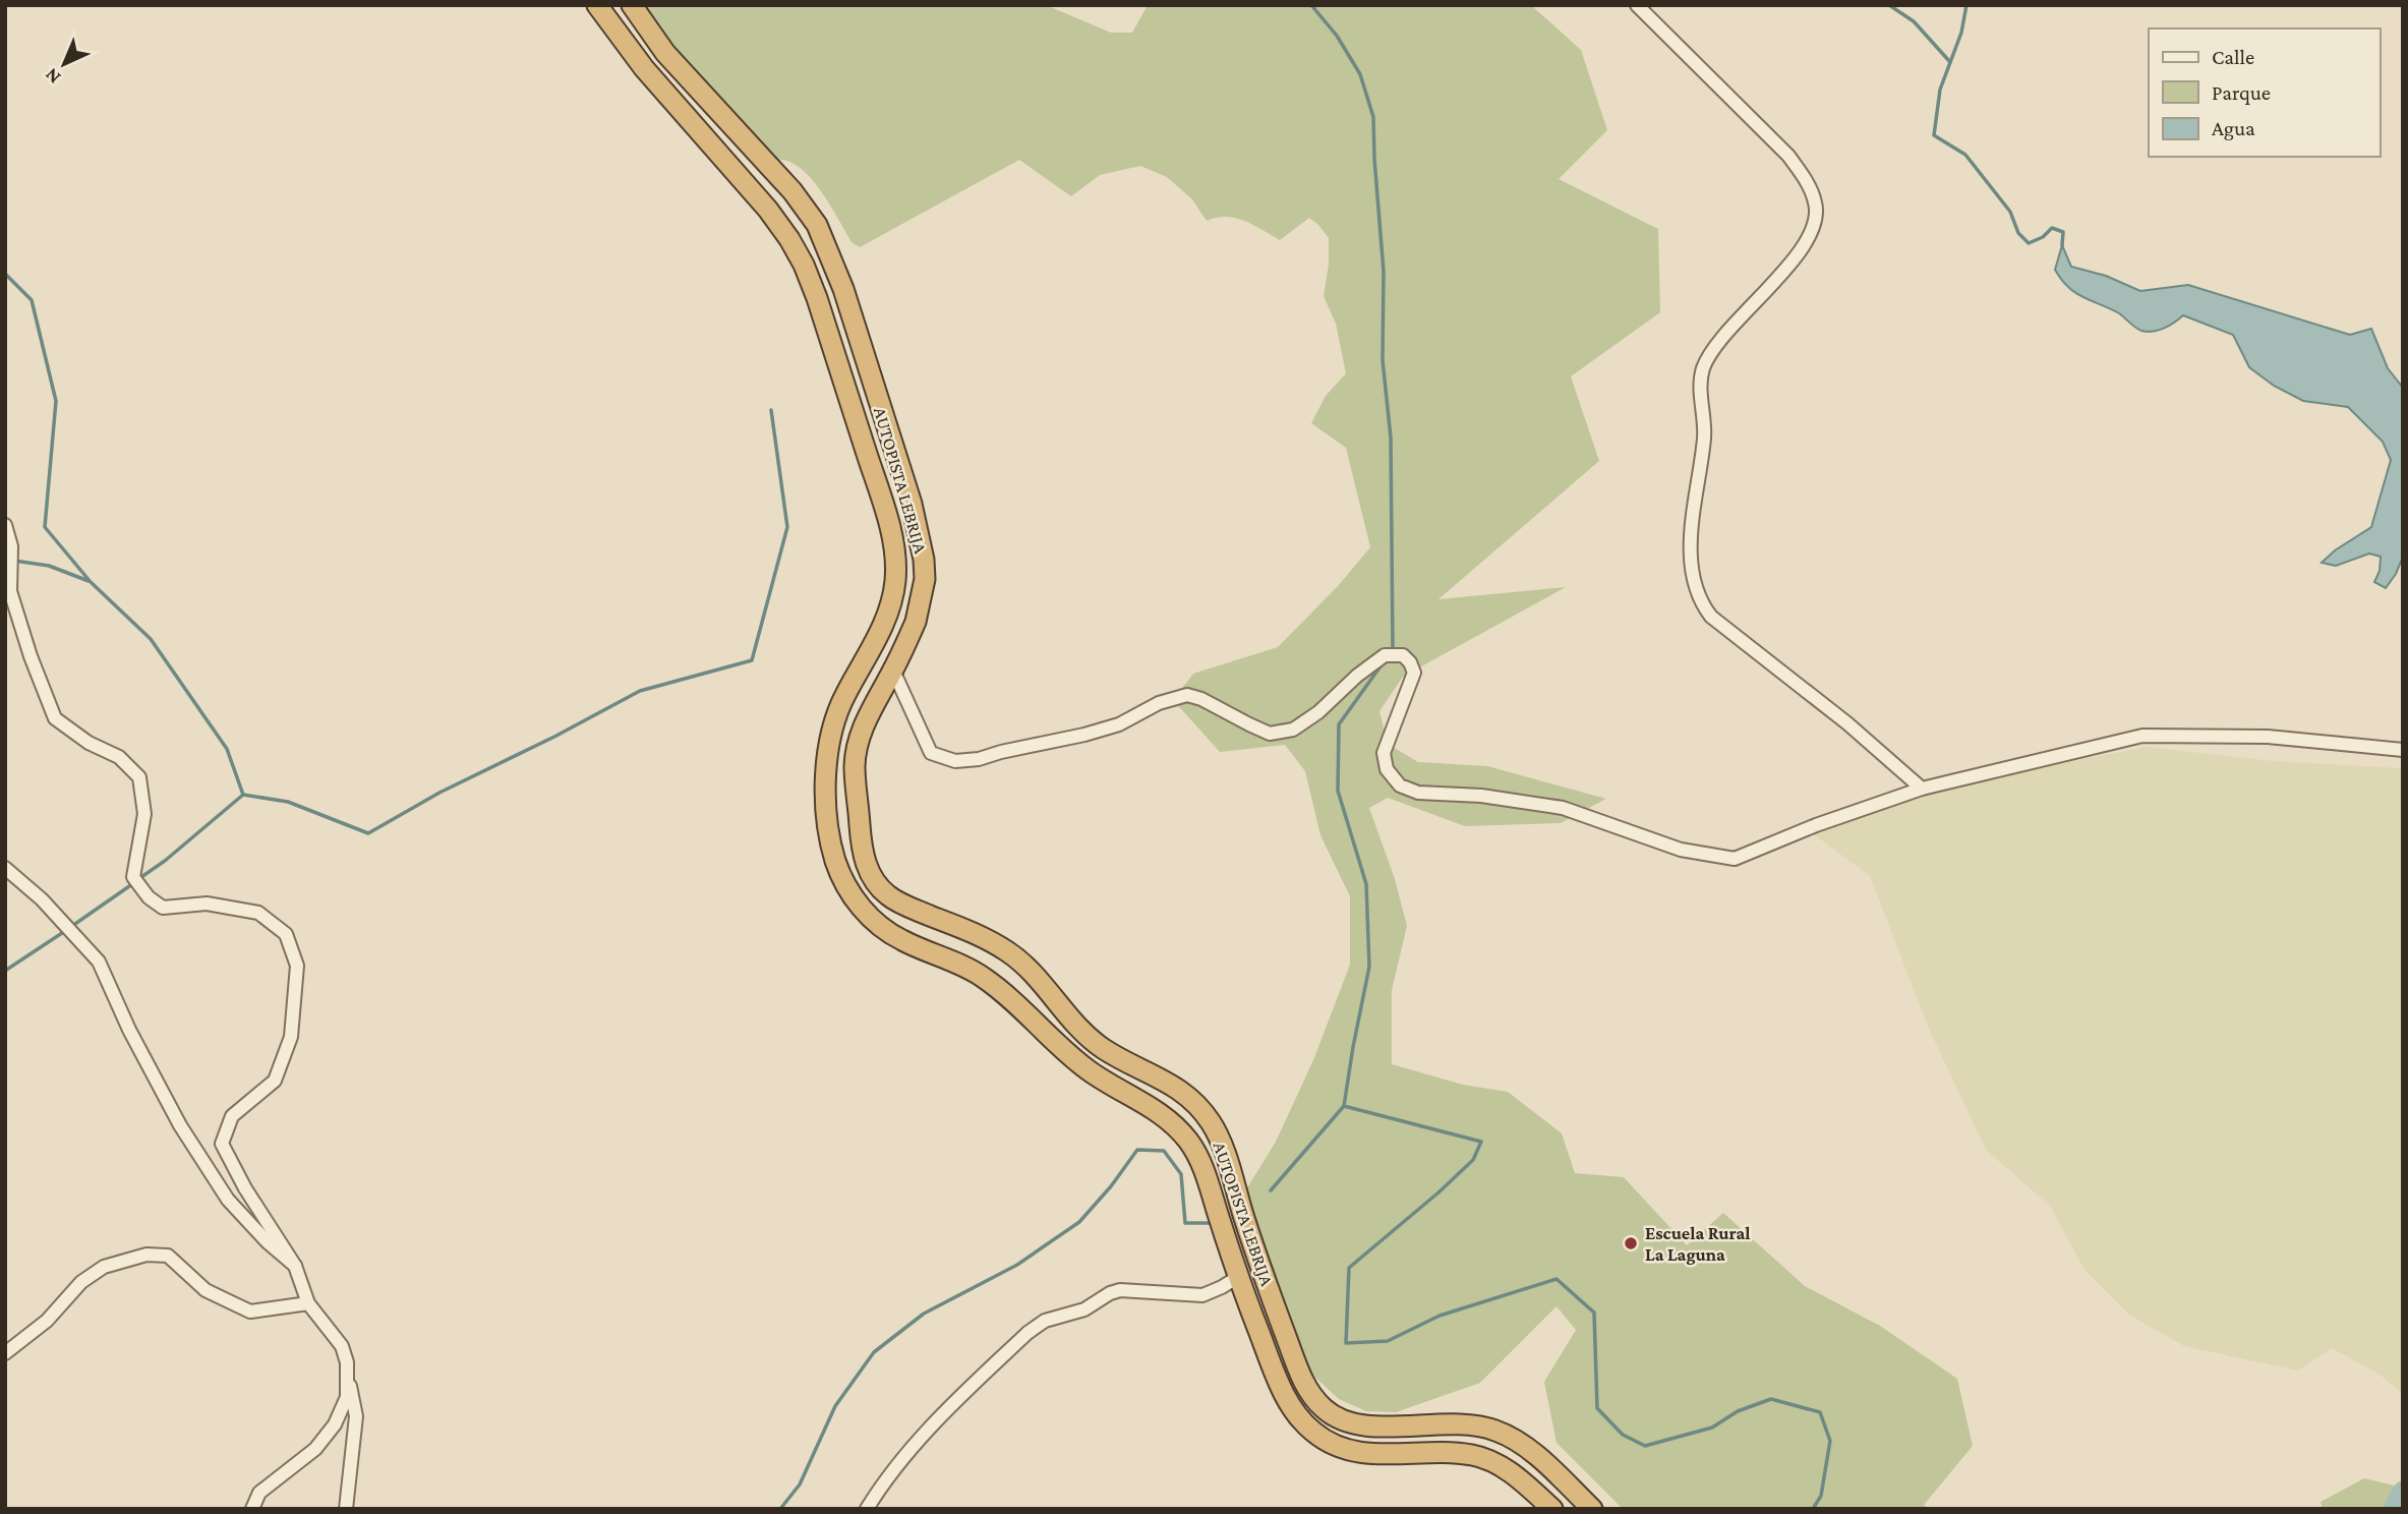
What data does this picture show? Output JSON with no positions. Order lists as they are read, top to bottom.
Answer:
{
  "streets": {
    "highway": ["AUTOPISTA LEBRIJA"]
  },
  "places": ["Escuela Rural La Laguna"],
  "legend": ["Calle", "Parque", "Agua"],
  "north": "bottom left"
}
